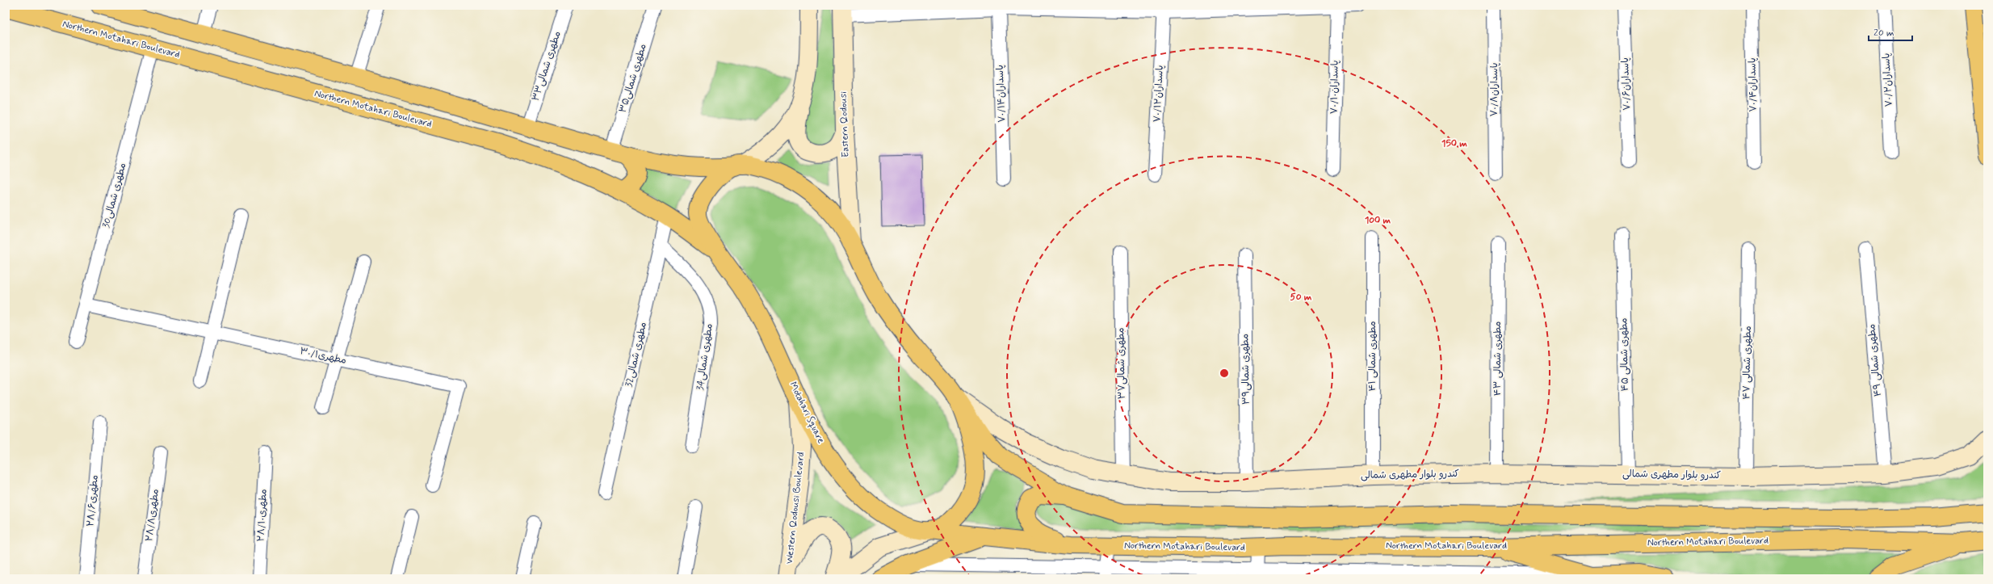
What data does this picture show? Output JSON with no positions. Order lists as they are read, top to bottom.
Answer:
{
  "streets": {
    "main road": [
      "Northern Motahari Boulevard",
      "Eastern Qodousi",
      "Motahari Square",
      "کندرو بلوار مطهری شمالی",
      "Western Qodousi Boulevard"
    ],
    "street": [
      "مطهرى شمالى۳۳",
      "مطهرى شمالى۳۵",
      "پاسداران۷۰/۲",
      "پاسداران۷۰/۶",
      "پاسداران۷۰/۴",
      "پاسداران۷۰/۱۰",
      "پاسداران۷۰/۸",
      "پاسداران۷۰/۱۴",
      "پاسداران۷۰/۱۲",
      "مطهرى شمالى30",
      "32مطهرى شمالى",
      "مطهرى شمالى ۴۵",
      "مطهری۳۰/۱",
      "۴۱ مطهرى شمالى",
      "34مطهرى شمالى",
      "مطهرى شمالى ۴۳",
      "مطهرى شمالى ۴۹",
      "مطهرى شمالى ۴۷",
      "مطهرى شمالى۳۷",
      "مطهرى شمالى۳۹",
      "مطهری۲۸/۶",
      "مطهری۲۸/۸",
      "مطهری۲۸/۱۰"
    ]
  },
  "crossings": [
    ["Northern Motahari Boulevard", "مطهرى شمالى30"],
    ["Northern Motahari Boulevard", "32مطهرى شمالى"],
    ["Northern Motahari Boulevard", "Motahari Square"],
    ["Eastern Qodousi", "Motahari Square"],
    ["مطهرى شمالى30", "مطهری۳۰/۱"],
    ["32مطهرى شمالى", "34مطهرى شمالى"],
    ["مطهرى شمالى ۴۵", "کندرو بلوار مطهری شمالی"],
    ["۴۱ مطهرى شمالى", "کندرو بلوار مطهری شمالی"],
    ["مطهرى شمالى ۴۳", "کندرو بلوار مطهری شمالی"],
    ["مطهرى شمالى ۴۹", "کندرو بلوار مطهری شمالی"],
    ["مطهرى شمالى ۴۷", "کندرو بلوار مطهری شمالی"],
    ["مطهرى شمالى۳۷", "کندرو بلوار مطهری شمالی"],
    ["مطهرى شمالى۳۹", "کندرو بلوار مطهری شمالی"],
    ["Motahari Square", "کندرو بلوار مطهری شمالی"],
    ["Motahari Square", "Western Qodousi Boulevard"]
  ],
  "scale_bar": "20 m",
  "rings": ["150 m", "100 m", "50 m"]
}
